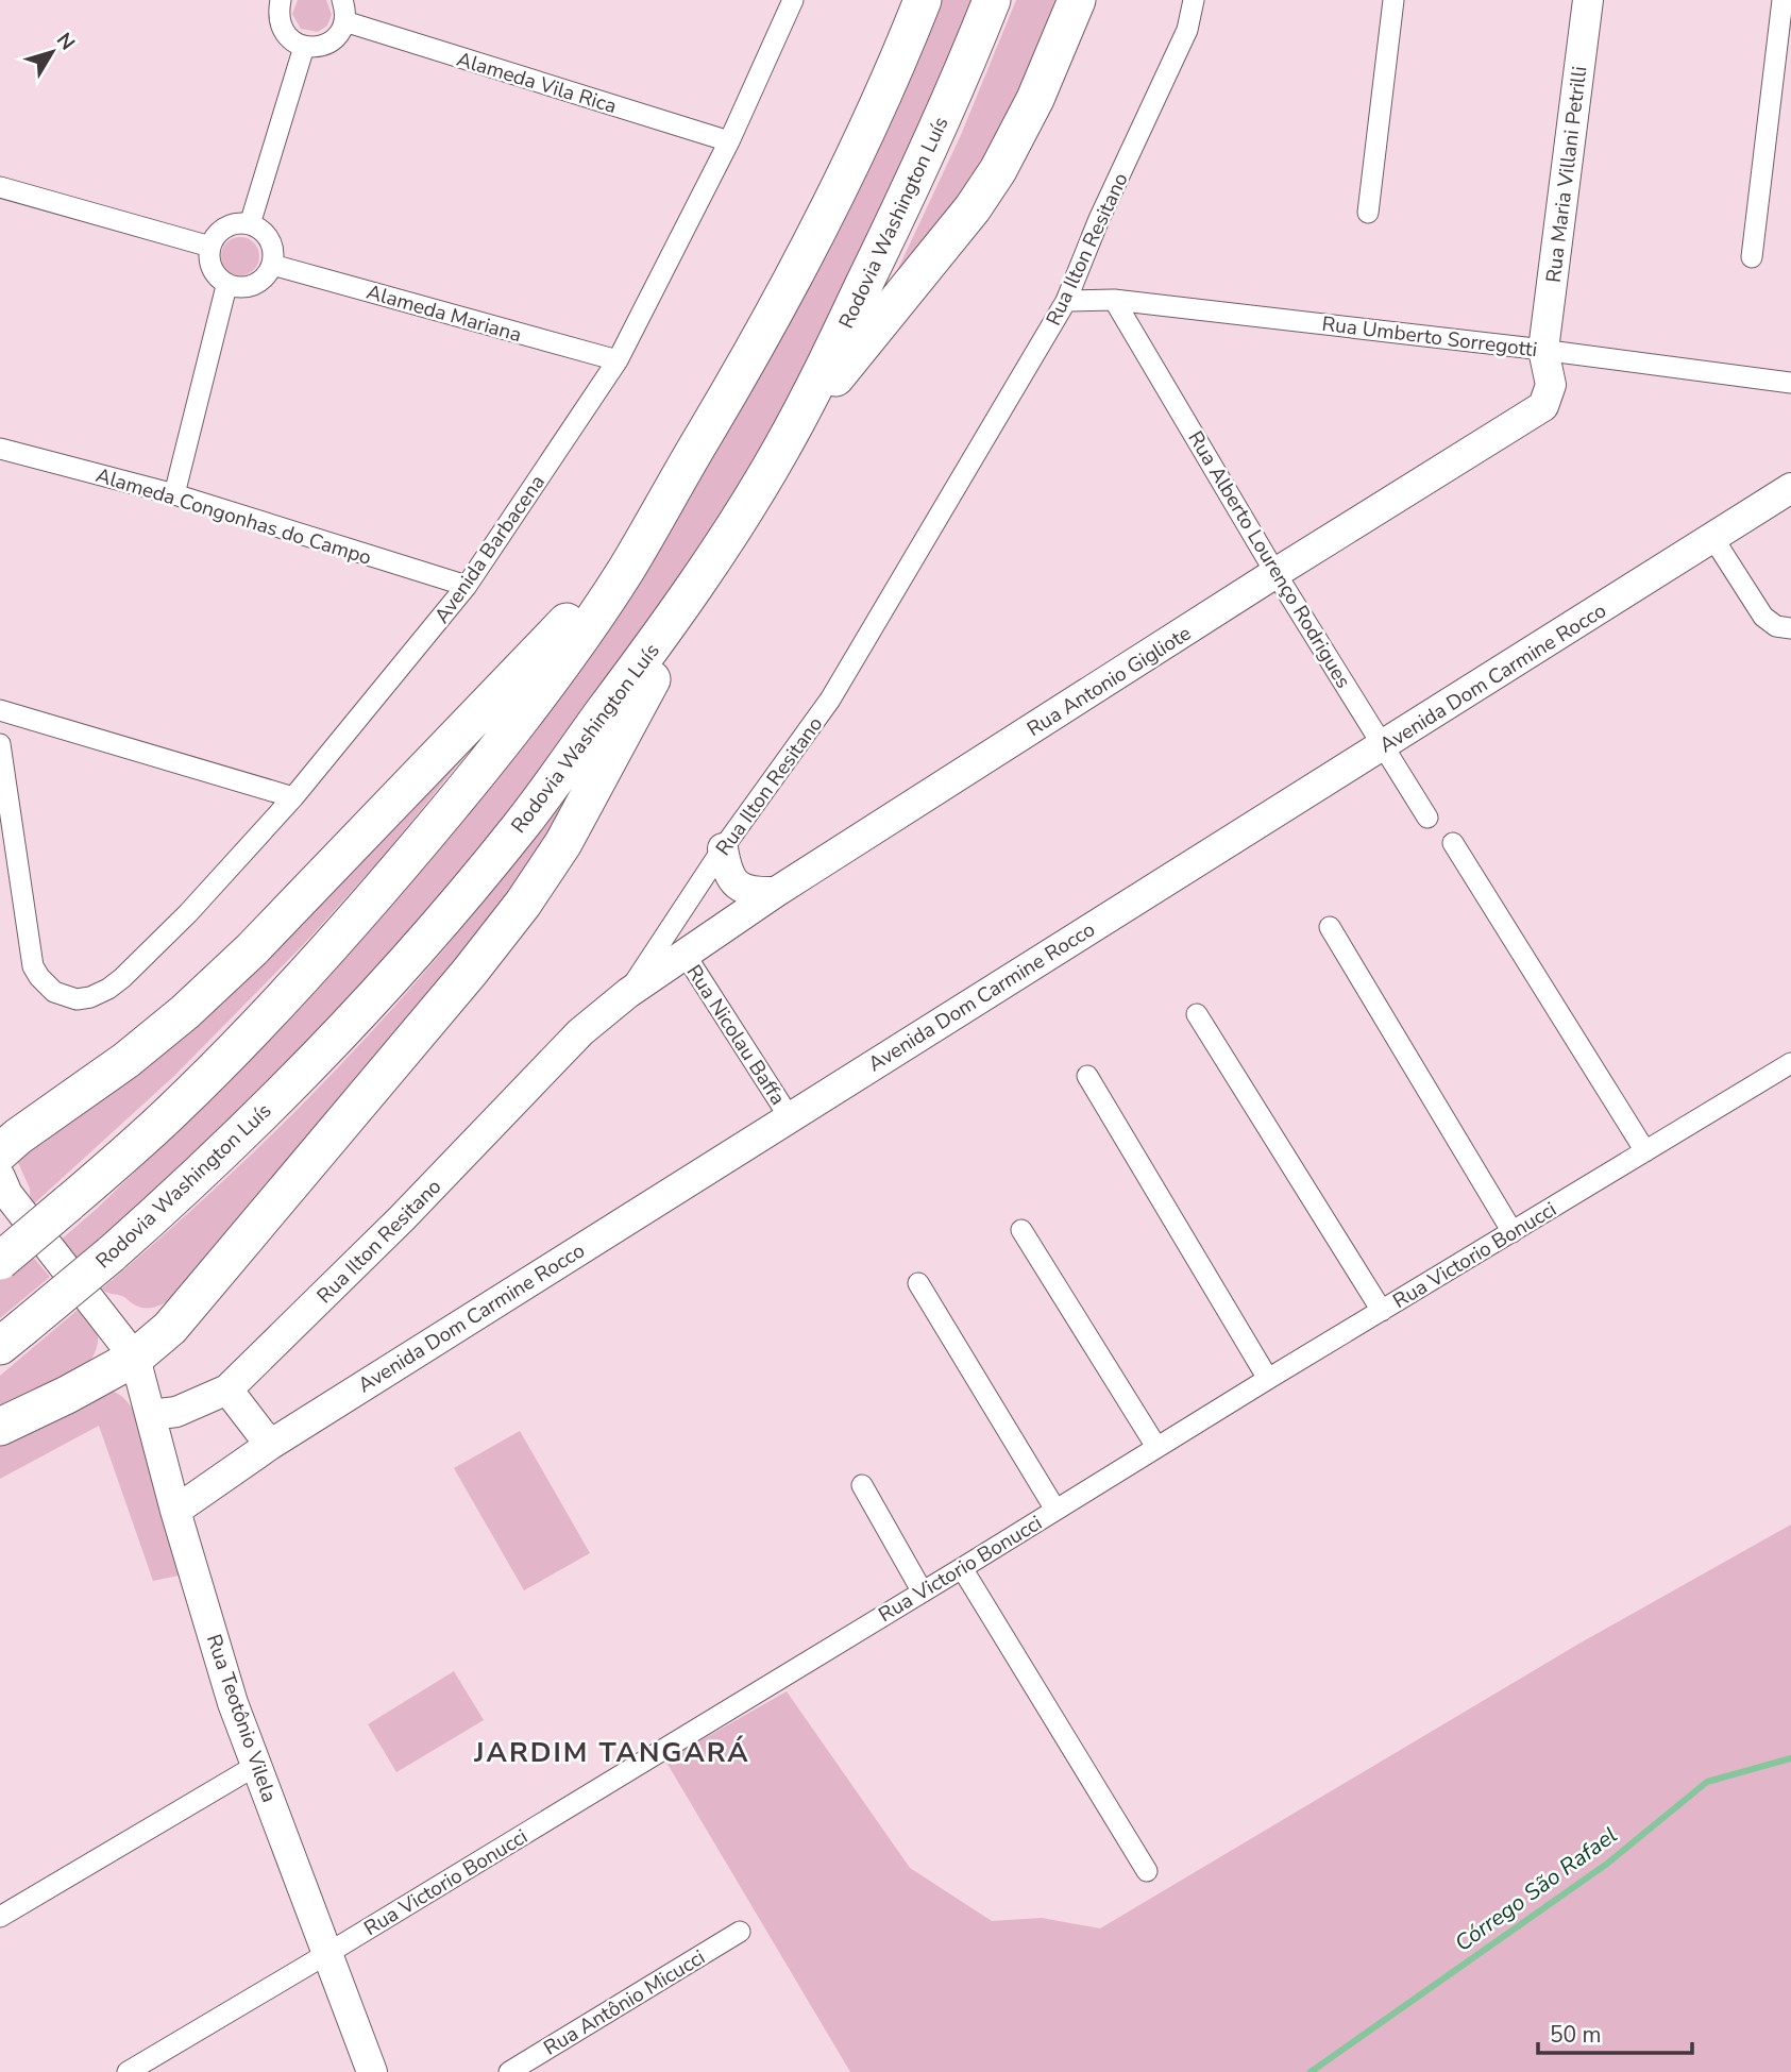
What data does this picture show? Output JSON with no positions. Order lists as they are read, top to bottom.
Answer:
{
  "streets": {
    "highway": ["Rodovia Washington Luís"],
    "street": [
      "Alameda Vila Rica",
      "Rua Maria Villani Petrilli",
      "Rua Ilton Resitano",
      "Alameda Mariana",
      "Rua Umberto Sorregotti",
      "Alameda Congonhas do Campo",
      "Avenida Barbacena",
      "Rua Alberto Lourenço Rodrigues",
      "Avenida Dom Carmine Rocco",
      "Rua Antonio Gigliote",
      "Rua Nicolau Baffa",
      "Rua Victorio Bonucci",
      "Rua Teotônio Vilela",
      "Rua Antônio Micucci"
    ]
  },
  "crossings": [
    ["Alameda Vila Rica", "Avenida Barbacena"],
    ["Rua Maria Villani Petrilli", "Rua Umberto Sorregotti"],
    ["Rua Maria Villani Petrilli", "Rua Antonio Gigliote"],
    ["Rua Ilton Resitano", "Rua Umberto Sorregotti"],
    ["Rua Ilton Resitano", "Rua Antonio Gigliote"],
    ["Rua Ilton Resitano", "Rua Teotônio Vilela"],
    ["Alameda Mariana", "Avenida Barbacena"],
    ["Rua Umberto Sorregotti", "Rua Alberto Lourenço Rodrigues"],
    ["Rua Umberto Sorregotti", "Rua Antonio Gigliote"],
    ["Alameda Congonhas do Campo", "Avenida Barbacena"],
    ["Rua Alberto Lourenço Rodrigues", "Avenida Dom Carmine Rocco"],
    ["Rua Alberto Lourenço Rodrigues", "Rua Antonio Gigliote"],
    ["Avenida Dom Carmine Rocco", "Rua Nicolau Baffa"],
    ["Avenida Dom Carmine Rocco", "Rua Teotônio Vilela"],
    ["Rua Antonio Gigliote", "Rua Nicolau Baffa"],
    ["Rua Victorio Bonucci", "Rua Teotônio Vilela"]
  ],
  "districts": ["JARDIM TANGARÁ"],
  "water": ["Córrego São Rafael"],
  "scale_bar": "50 m",
  "north": "top right"
}
